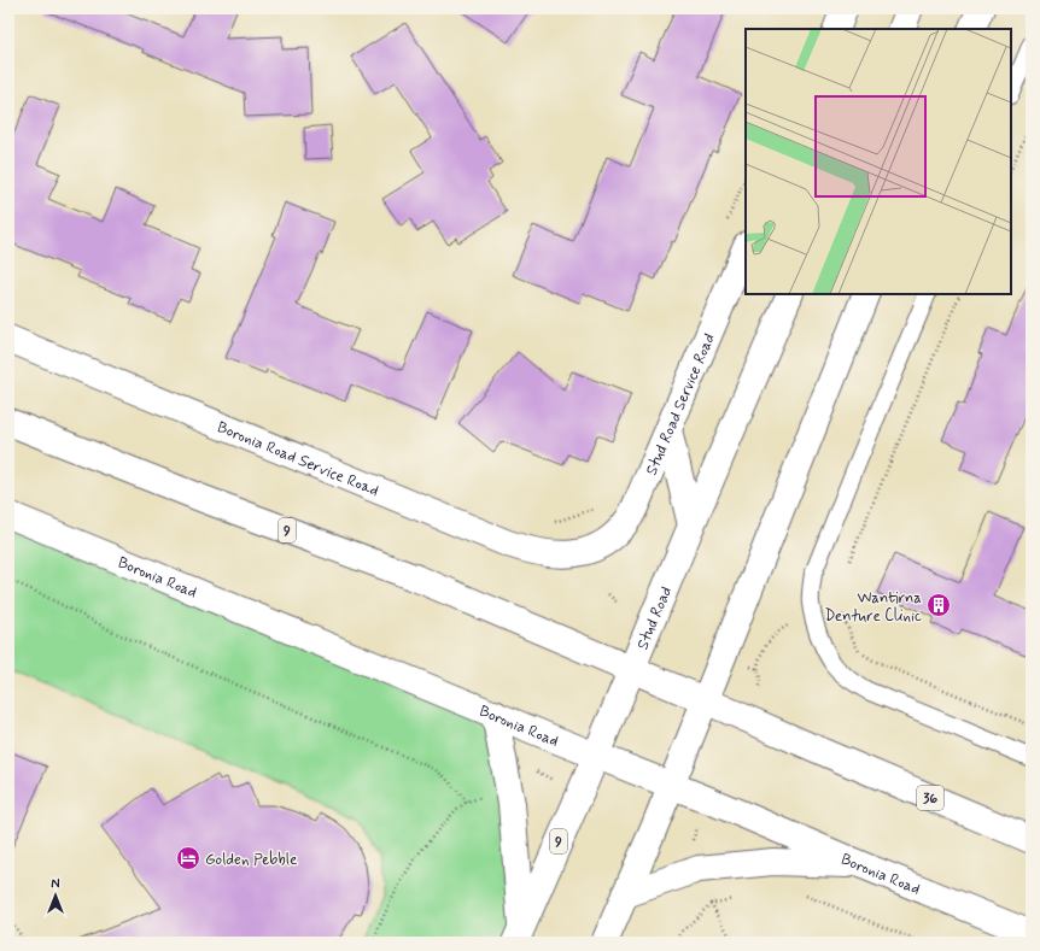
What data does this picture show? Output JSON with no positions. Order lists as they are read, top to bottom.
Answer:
{
  "streets": {
    "main road": [
      "Stud Road Service Road",
      "Boronia Road Service Road",
      "9",
      "Boronia Road",
      "Stud Road",
      "36"
    ]
  },
  "crossings": [
    ["Stud Road Service Road", "Boronia Road Service Road"],
    ["9", "Stud Road"],
    ["9", "36"],
    ["Boronia Road", "Stud Road"]
  ],
  "places": {
    "building": ["Wantirna Denture Clinic"],
    "hotel": ["Golden Pebble"]
  },
  "north": "top"
}
